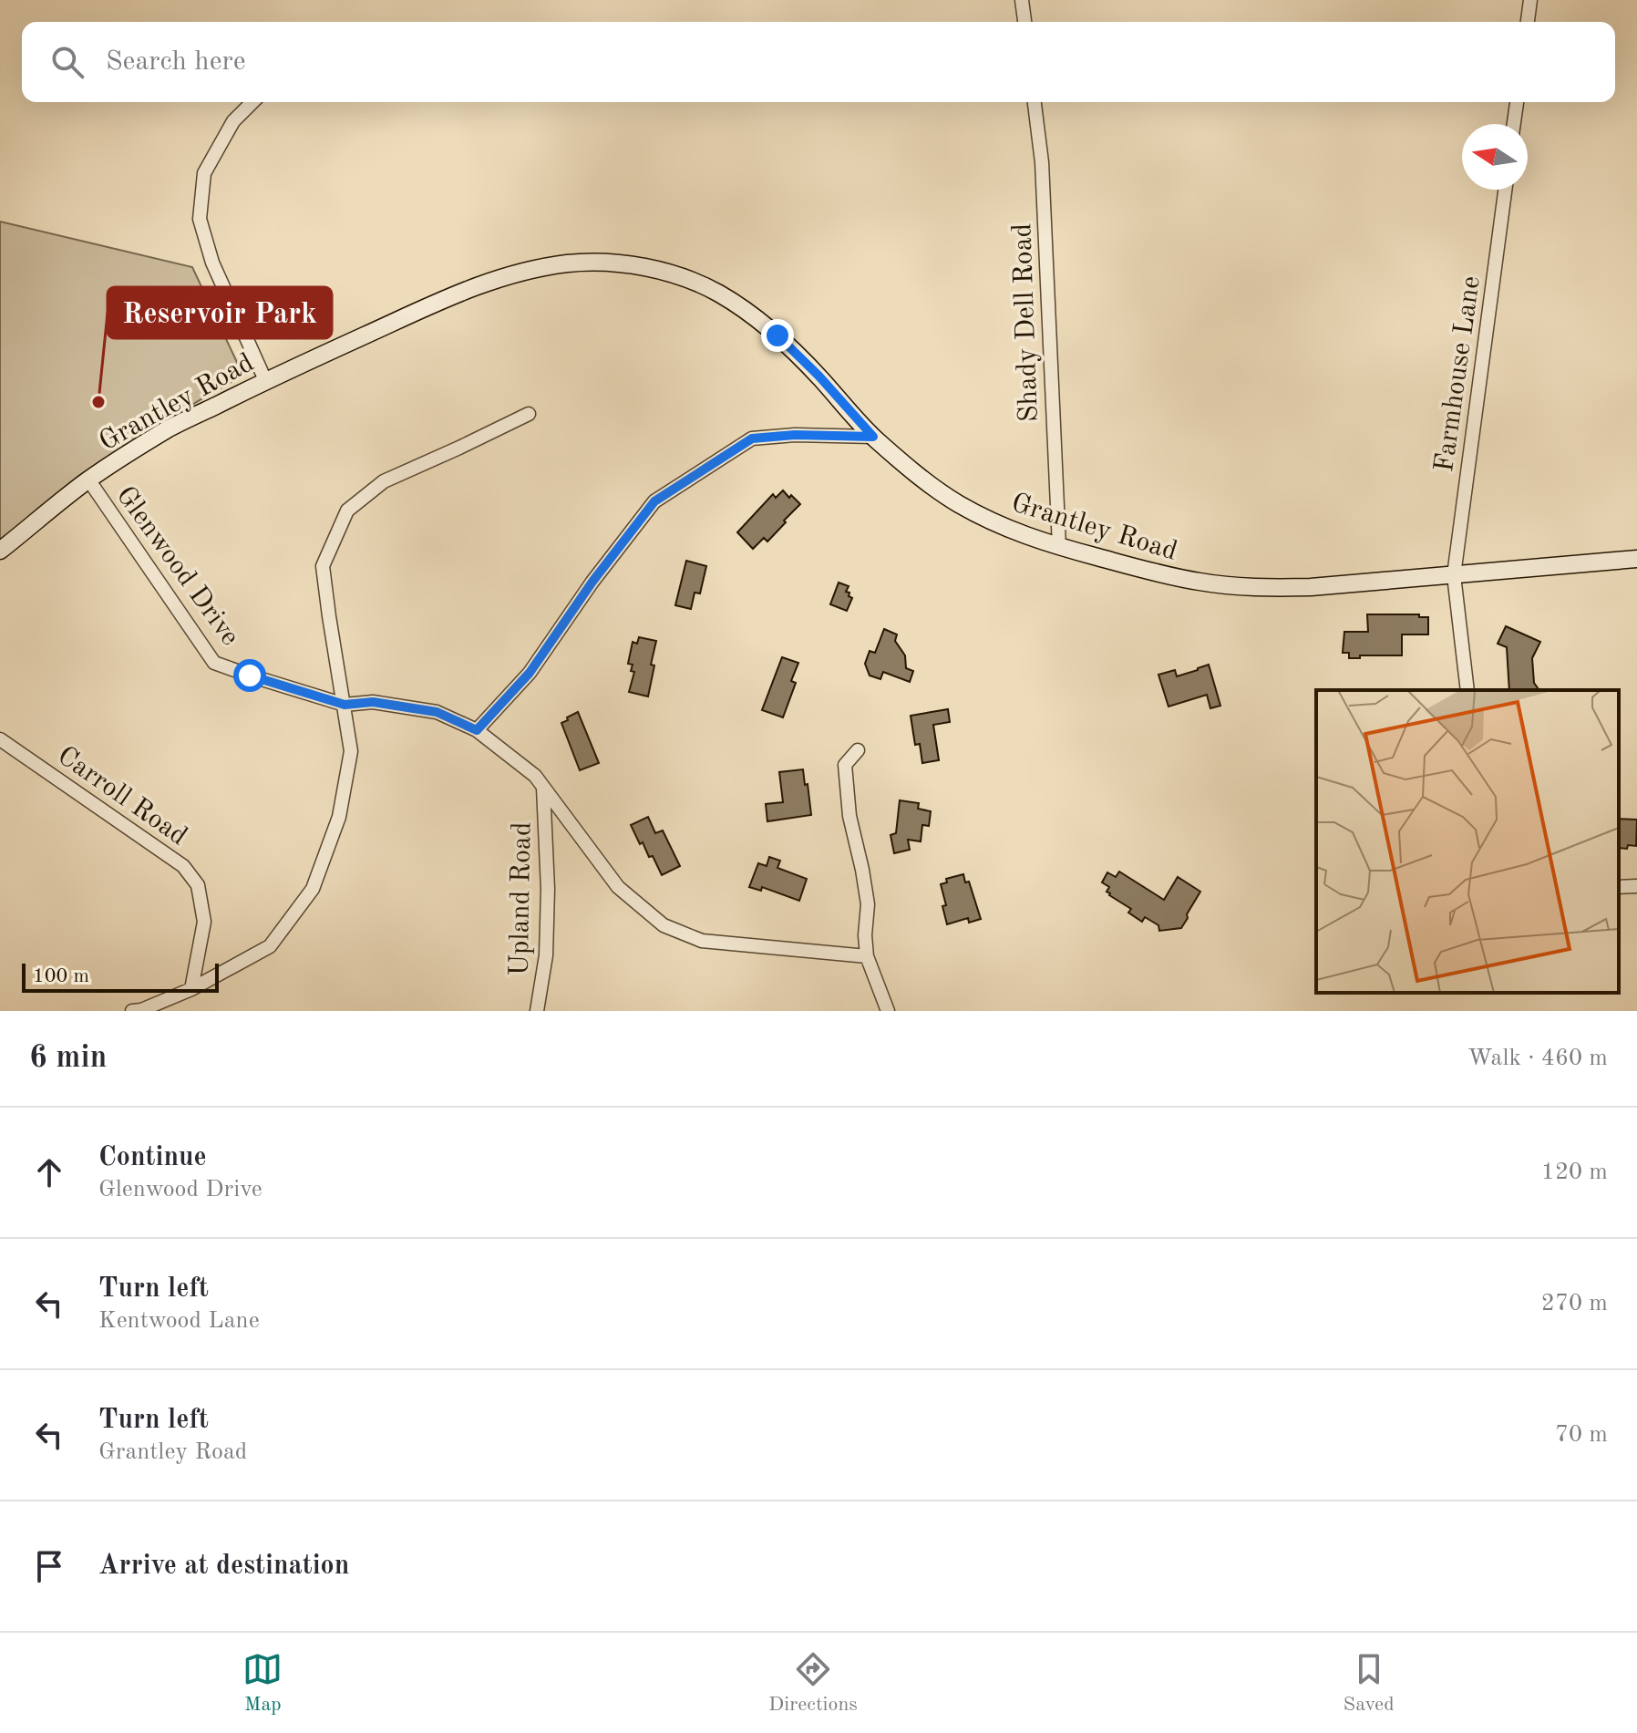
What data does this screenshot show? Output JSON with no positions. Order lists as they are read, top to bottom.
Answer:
{
  "streets": {
    "street": [
      "Shady Dell Road",
      "Farmhouse Lane",
      "Grantley Road",
      "Glenwood Drive",
      "Carroll Road",
      "Upland Road"
    ]
  },
  "crossings": [
    ["Shady Dell Road", "Grantley Road"],
    ["Farmhouse Lane", "Grantley Road"],
    ["Grantley Road", "Glenwood Drive"],
    ["Glenwood Drive", "Upland Road"]
  ],
  "places": ["Reservoir Park"],
  "scale_bar": "100 m",
  "north": "left",
  "page": {
    "search": "Search here",
    "scale": "100 m",
    "heading": ["6 min", "Walk · 460 m"],
    "list": [
      ["Continue", "Glenwood Drive", "120 m"],
      ["Turn left", "Kentwood Lane", "270 m"],
      ["Turn left", "Grantley Road", "70 m"],
      "Arrive at destination"
    ],
    "nav": ["Map", "Directions", "Saved"]
  }
}
